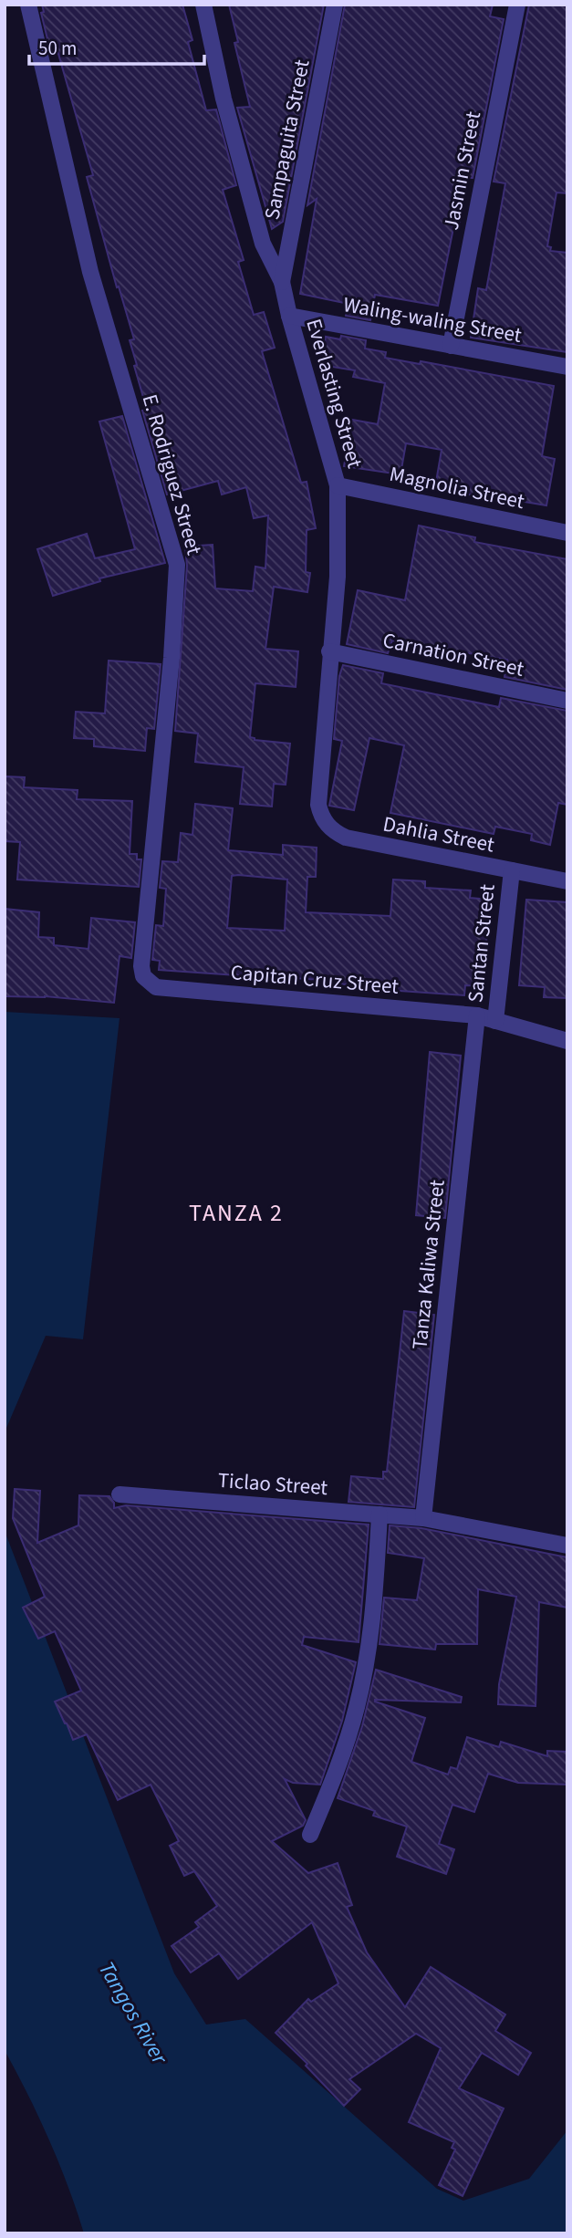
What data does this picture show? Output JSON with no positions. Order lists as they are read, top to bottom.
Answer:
{
  "streets": {
    "street": [
      "Sampaguita Street",
      "Jasmin Street",
      "Waling-waling Street",
      "Everlasting Street",
      "E. Rodriguez Street",
      "Magnolia Street",
      "Carnation Street",
      "Dahlia Street",
      "Santan Street",
      "Capitan Cruz Street",
      "Tanza Kaliwa Street",
      "Ticlao Street"
    ]
  },
  "crossings": [
    ["Sampaguita Street", "Everlasting Street"],
    ["Jasmin Street", "Waling-waling Street"],
    ["Waling-waling Street", "Everlasting Street"],
    ["Everlasting Street", "Magnolia Street"],
    ["Everlasting Street", "Carnation Street"],
    ["Everlasting Street", "Dahlia Street"],
    ["E. Rodriguez Street", "Capitan Cruz Street"],
    ["Dahlia Street", "Santan Street"],
    ["Santan Street", "Capitan Cruz Street"],
    ["Capitan Cruz Street", "Tanza Kaliwa Street"],
    ["Tanza Kaliwa Street", "Ticlao Street"]
  ],
  "districts": ["TANZA 2"],
  "water": ["Tangos River"],
  "scale_bar": "50 m"
}
